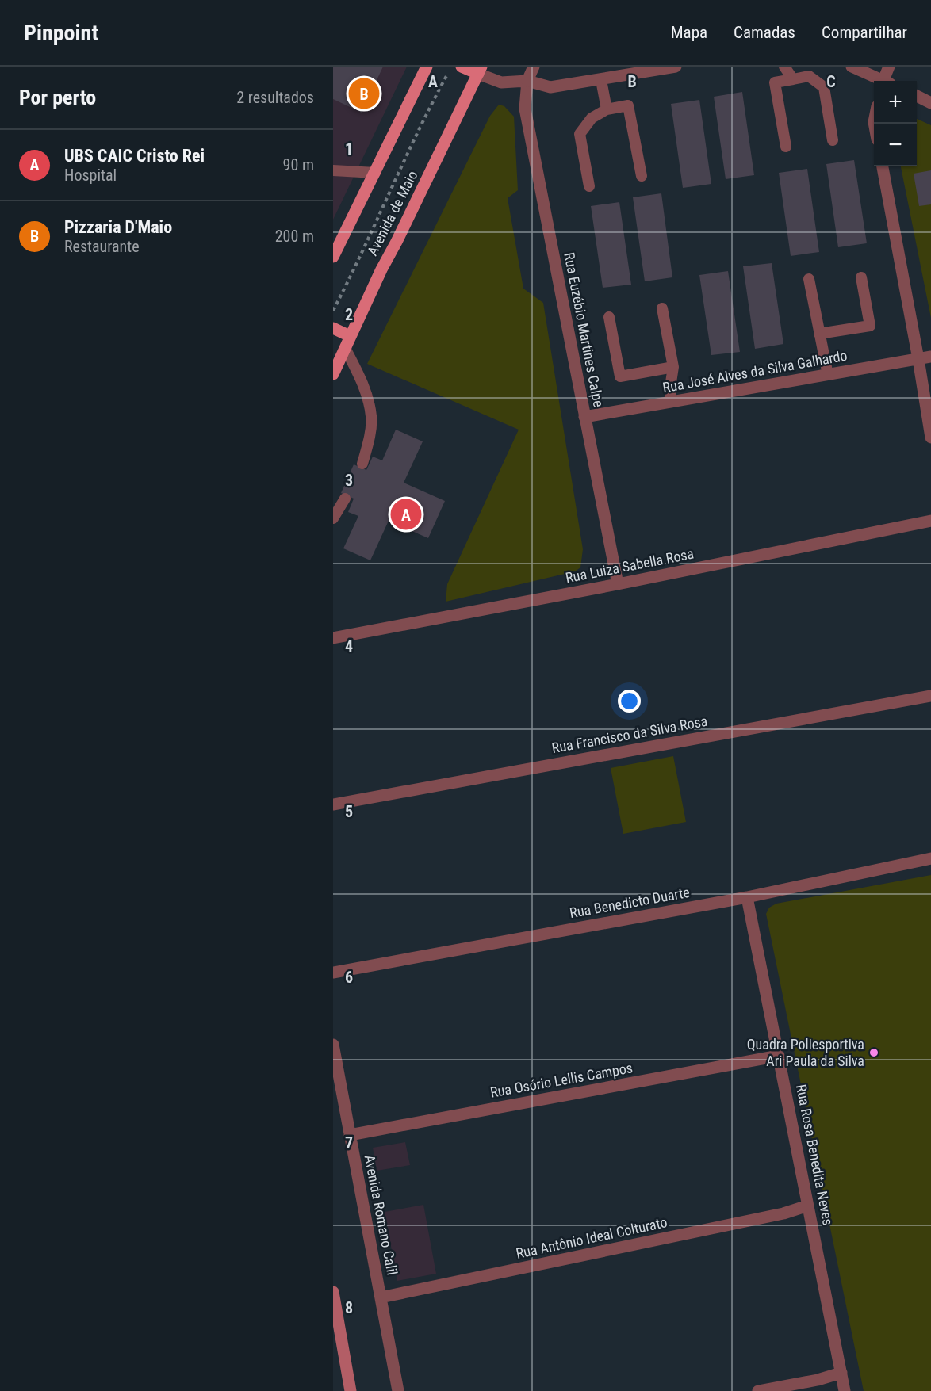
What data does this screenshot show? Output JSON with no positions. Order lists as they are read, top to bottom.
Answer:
{
  "streets": {
    "main road": ["Avenida de Maio"],
    "street": [
      "Rua Euzébio Martines Calpe",
      "Rua José Alves da Silva Galhardo",
      "Rua Luiza Sabella Rosa",
      "Rua Francisco da Silva Rosa",
      "Rua Benedicto Duarte",
      "Rua Osório Lellis Campos",
      "Rua Rosa Benedita Neves",
      "Avenida Romano Calil",
      "Rua Antônio Ideal Colturato"
    ]
  },
  "crossings": [
    ["Rua Euzébio Martines Calpe", "Rua José Alves da Silva Galhardo"],
    ["Rua Euzébio Martines Calpe", "Rua Luiza Sabella Rosa"],
    ["Rua Benedicto Duarte", "Rua Rosa Benedita Neves"],
    ["Rua Osório Lellis Campos", "Rua Rosa Benedita Neves"],
    ["Rua Osório Lellis Campos", "Avenida Romano Calil"],
    ["Rua Rosa Benedita Neves", "Rua Antônio Ideal Colturato"],
    ["Avenida Romano Calil", "Rua Antônio Ideal Colturato"]
  ],
  "places": ["Quadra Poliesportiva Ari Paula da Silva"],
  "page": {
    "header": "Pinpoint",
    "nav": ["Mapa", "Camadas", "Compartilhar"],
    "heading": ["Por perto", "2 resultados"],
    "pins": ["B", "A"],
    "map_buttons": ["+", "−"],
    "list": [
      {
        "mark": "A",
        "name": "UBS CAIC Cristo Rei",
        "note": "Hospital",
        "value": "90 m"
      },
      {
        "mark": "B",
        "name": "Pizzaria D'Maio",
        "note": "Restaurante",
        "value": "200 m"
      }
    ]
  },
  "grid": {
    "columns": ["A", "B", "C"],
    "rows": [
      "1",
      "2",
      "3",
      "4",
      "5",
      "6",
      "7",
      "8"
    ]
  }
}
